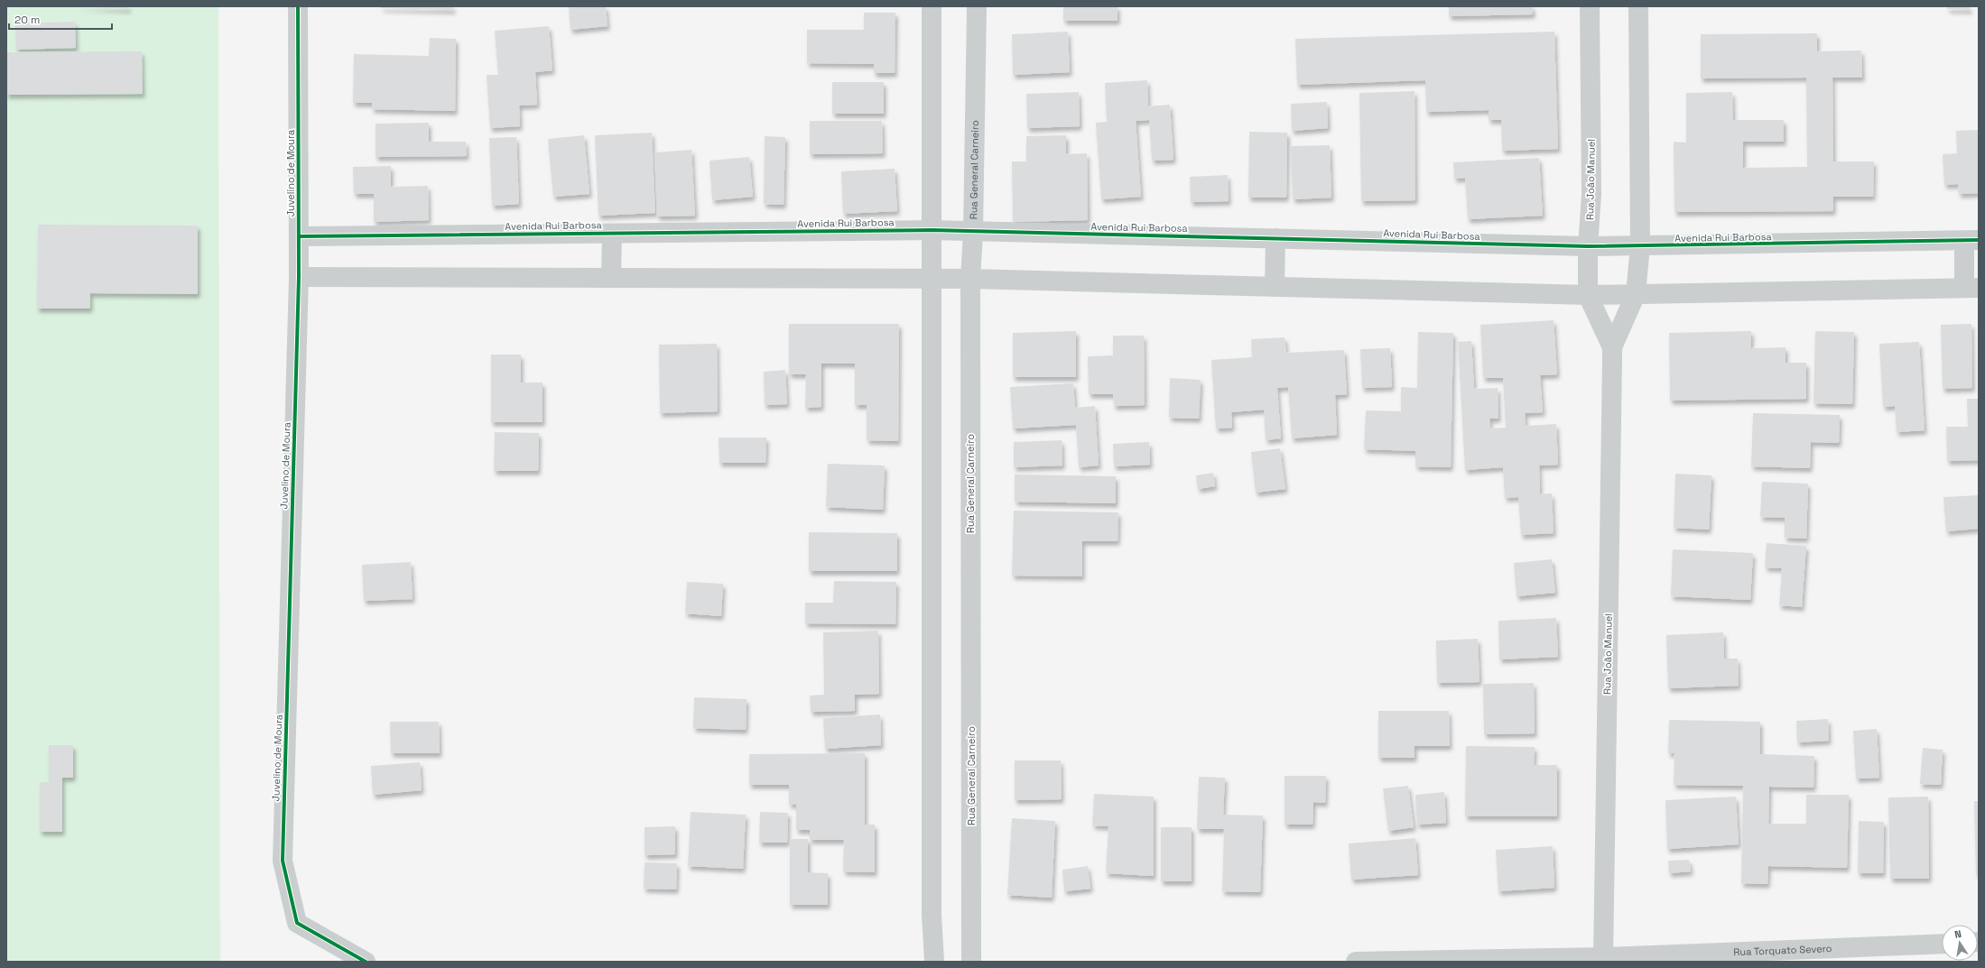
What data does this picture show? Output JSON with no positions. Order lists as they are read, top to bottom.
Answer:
{
  "streets": {
    "street": [
      "Rua General Carneiro",
      "Juvelino de Moura",
      "Rua João Manuel",
      "Avenida Rui Barbosa",
      "Rua Torquato Severo"
    ]
  },
  "crossings": [
    ["Rua General Carneiro", "Avenida Rui Barbosa"],
    ["Juvelino de Moura", "Avenida Rui Barbosa"],
    ["Rua João Manuel", "Avenida Rui Barbosa"],
    ["Rua João Manuel", "Rua Torquato Severo"]
  ],
  "scale_bar": "20 m",
  "north": "top"
}
